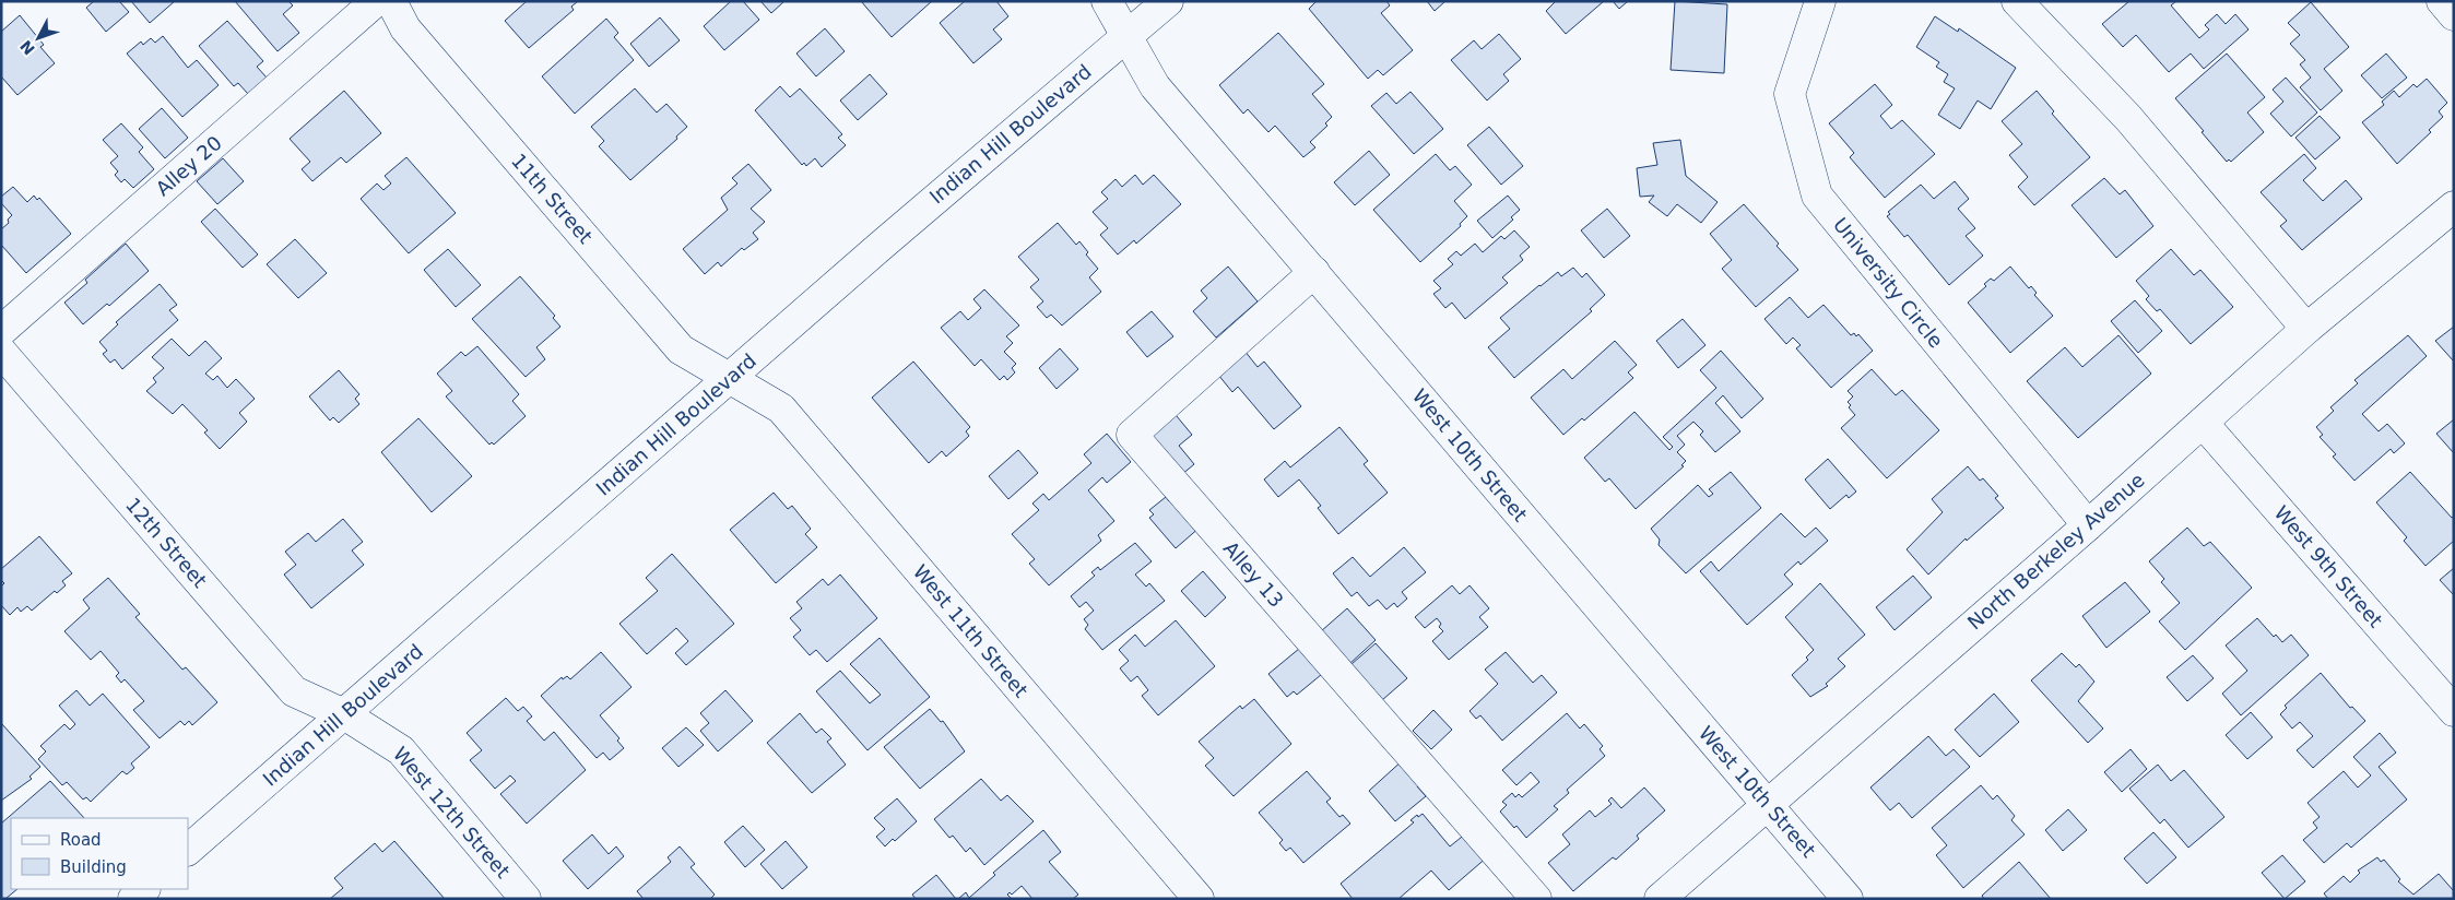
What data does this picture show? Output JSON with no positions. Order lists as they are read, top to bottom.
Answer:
{
  "streets": {
    "street": [
      "Indian Hill Boulevard",
      "Alley 20",
      "11th Street",
      "University Circle",
      "West 10th Street",
      "12th Street",
      "North Berkeley Avenue",
      "West 9th Street",
      "Alley 13",
      "West 11th Street",
      "West 12th Street"
    ]
  },
  "crossings": [
    ["Indian Hill Boulevard", "11th Street"],
    ["Indian Hill Boulevard", "West 10th Street"],
    ["Indian Hill Boulevard", "12th Street"],
    ["Indian Hill Boulevard", "West 11th Street"],
    ["Indian Hill Boulevard", "West 12th Street"],
    ["11th Street", "West 11th Street"],
    ["University Circle", "North Berkeley Avenue"],
    ["West 10th Street", "North Berkeley Avenue"],
    ["West 10th Street", "Alley 13"],
    ["12th Street", "West 12th Street"],
    ["North Berkeley Avenue", "West 9th Street"]
  ],
  "legend": ["Road", "Building"],
  "north": "bottom left"
}
